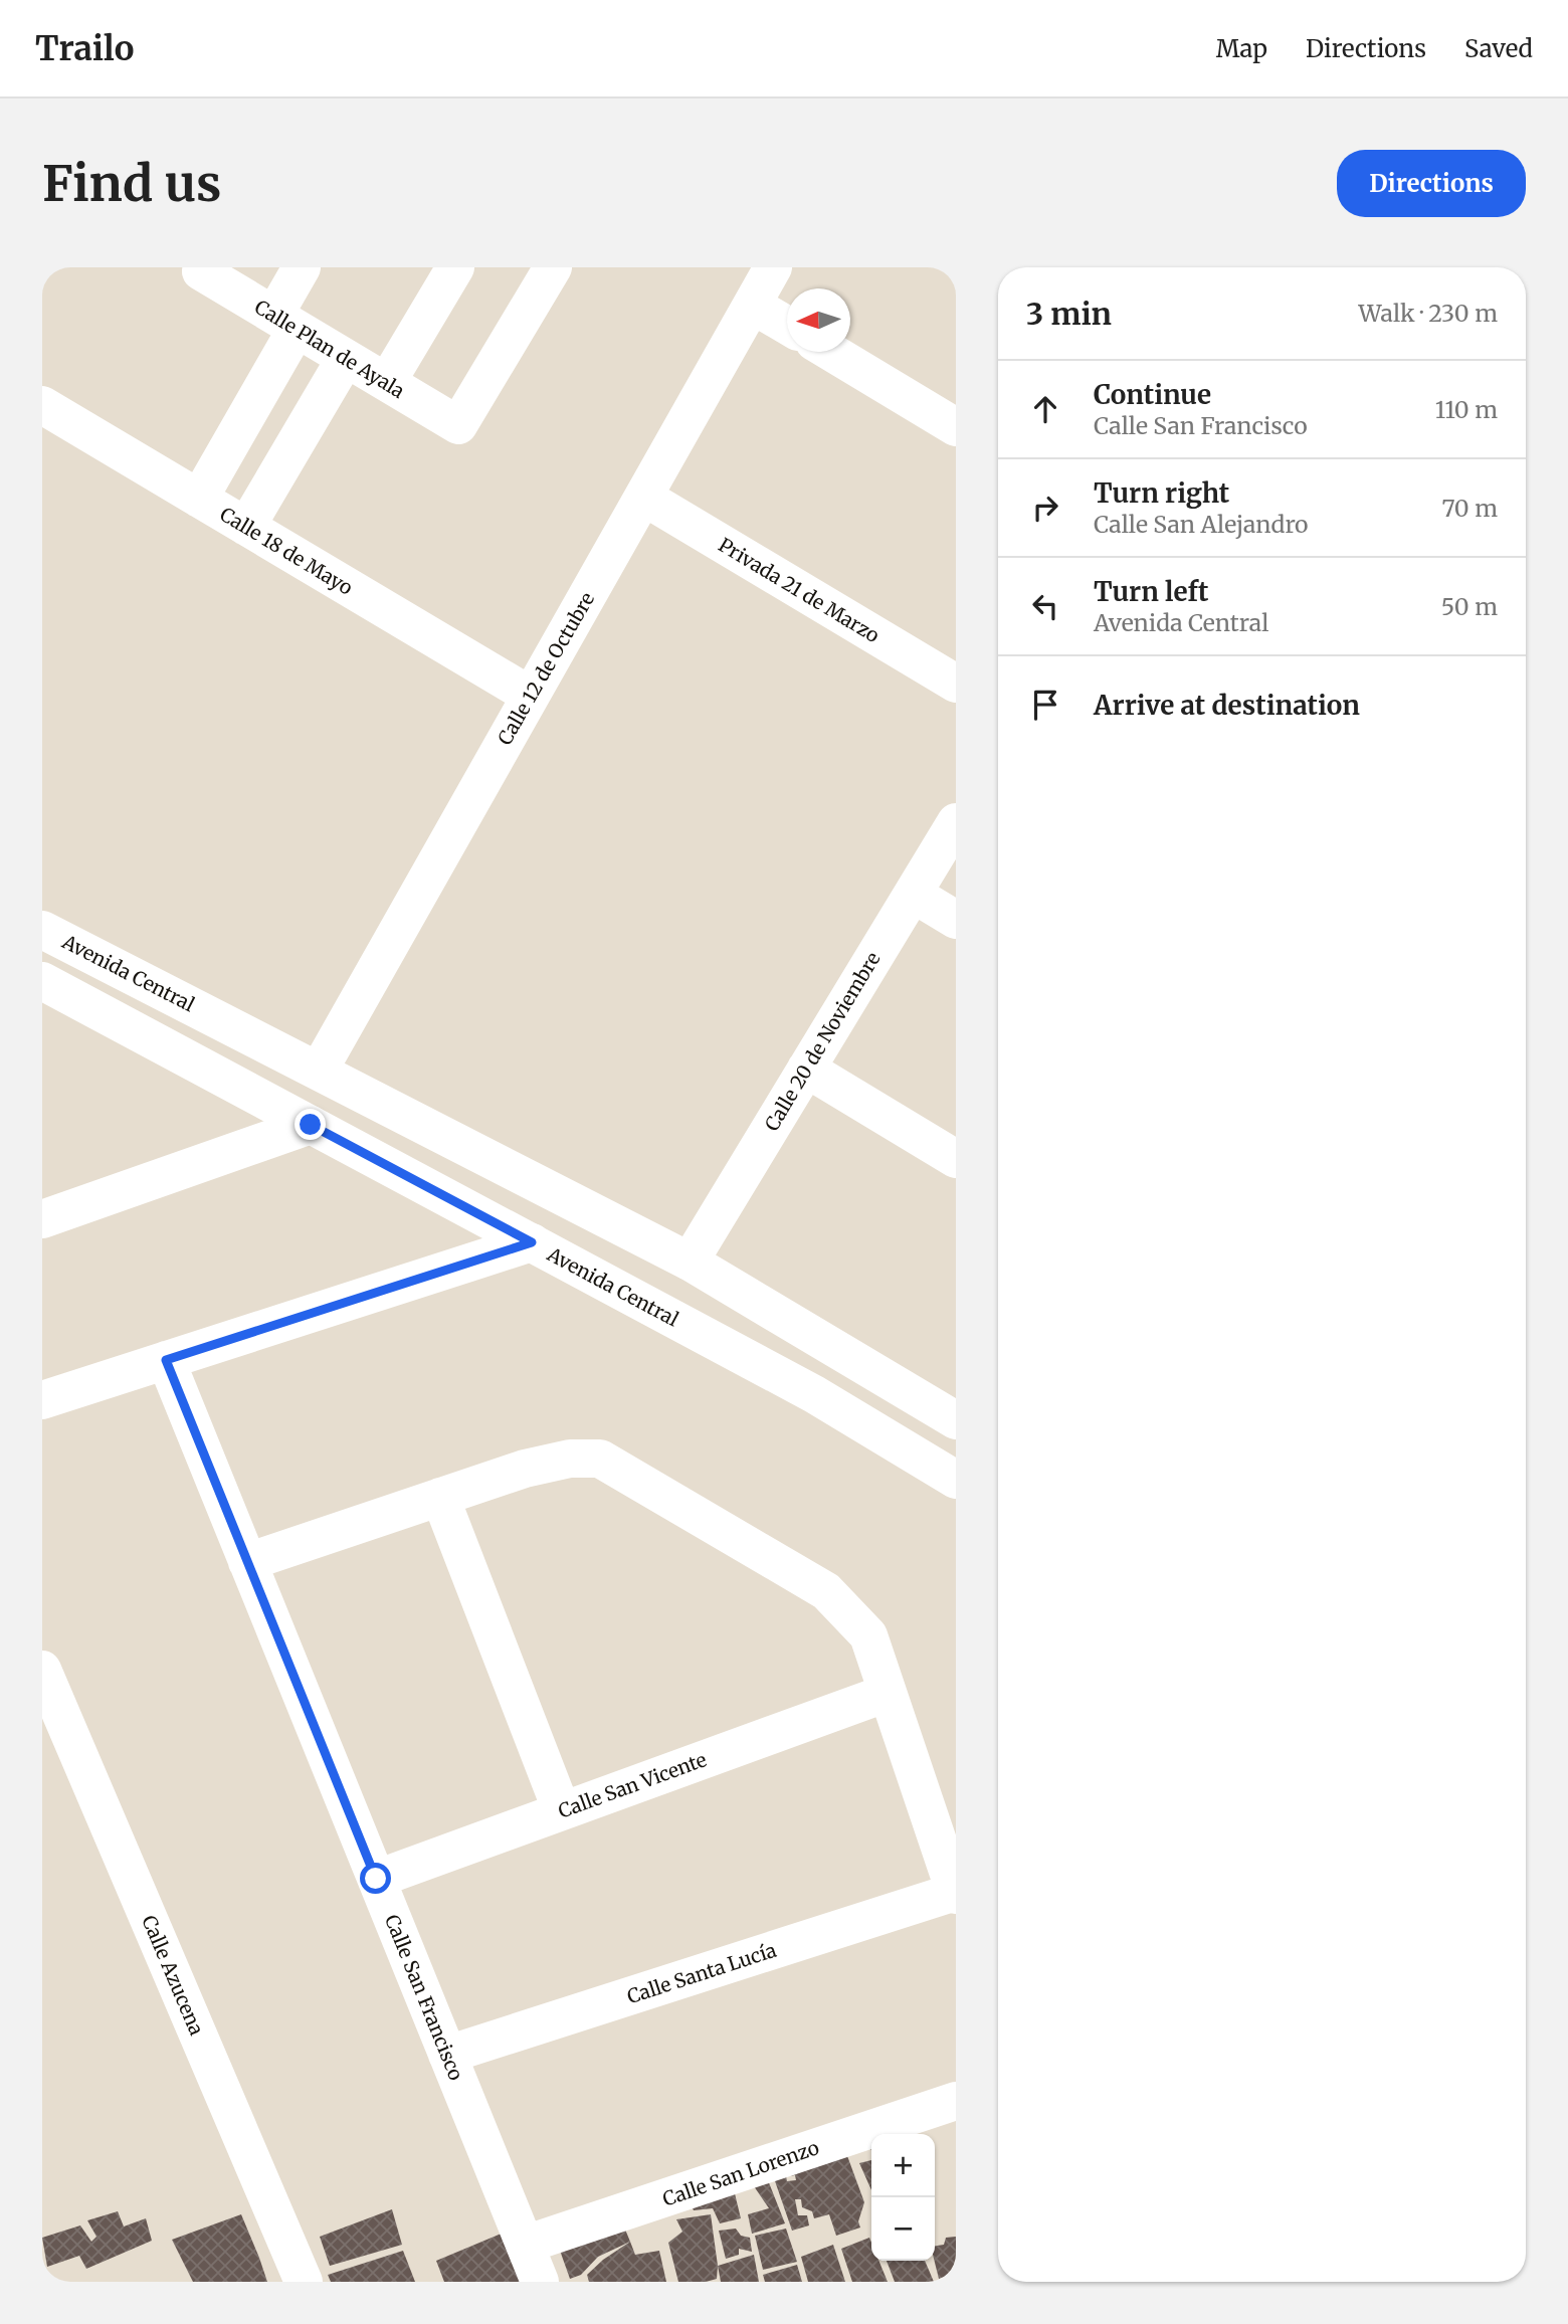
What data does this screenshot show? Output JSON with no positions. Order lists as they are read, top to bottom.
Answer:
{
  "streets": {
    "street": [
      "Calle Plan de Ayala",
      "Calle 18 de Mayo",
      "Privada 21 de Marzo",
      "Calle 12 de Octubre",
      "Avenida Central",
      "Calle 20 de Noviembre",
      "Calle San Vicente",
      "Calle Santa Lucía",
      "Calle Azucena",
      "Calle San Francisco",
      "Calle San Lorenzo"
    ]
  },
  "crossings": [
    ["Calle 18 de Mayo", "Calle 12 de Octubre"],
    ["Privada 21 de Marzo", "Calle 12 de Octubre"],
    ["Calle 12 de Octubre", "Avenida Central"],
    ["Avenida Central", "Calle 20 de Noviembre"],
    ["Calle San Vicente", "Calle San Francisco"],
    ["Calle Santa Lucía", "Calle San Francisco"],
    ["Calle San Francisco", "Calle San Lorenzo"]
  ],
  "north": "left",
  "page": {
    "header": "Trailo",
    "nav": ["Map", "Directions", "Saved"],
    "buttons": "Directions",
    "title": "Find us",
    "heading": ["3 min", "Walk · 230 m"],
    "list": [
      ["Continue", "Calle San Francisco", "110 m"],
      ["Turn right", "Calle San Alejandro", "70 m"],
      ["Turn left", "Avenida Central", "50 m"],
      "Arrive at destination"
    ],
    "map_buttons": ["+", "−"]
  }
}
